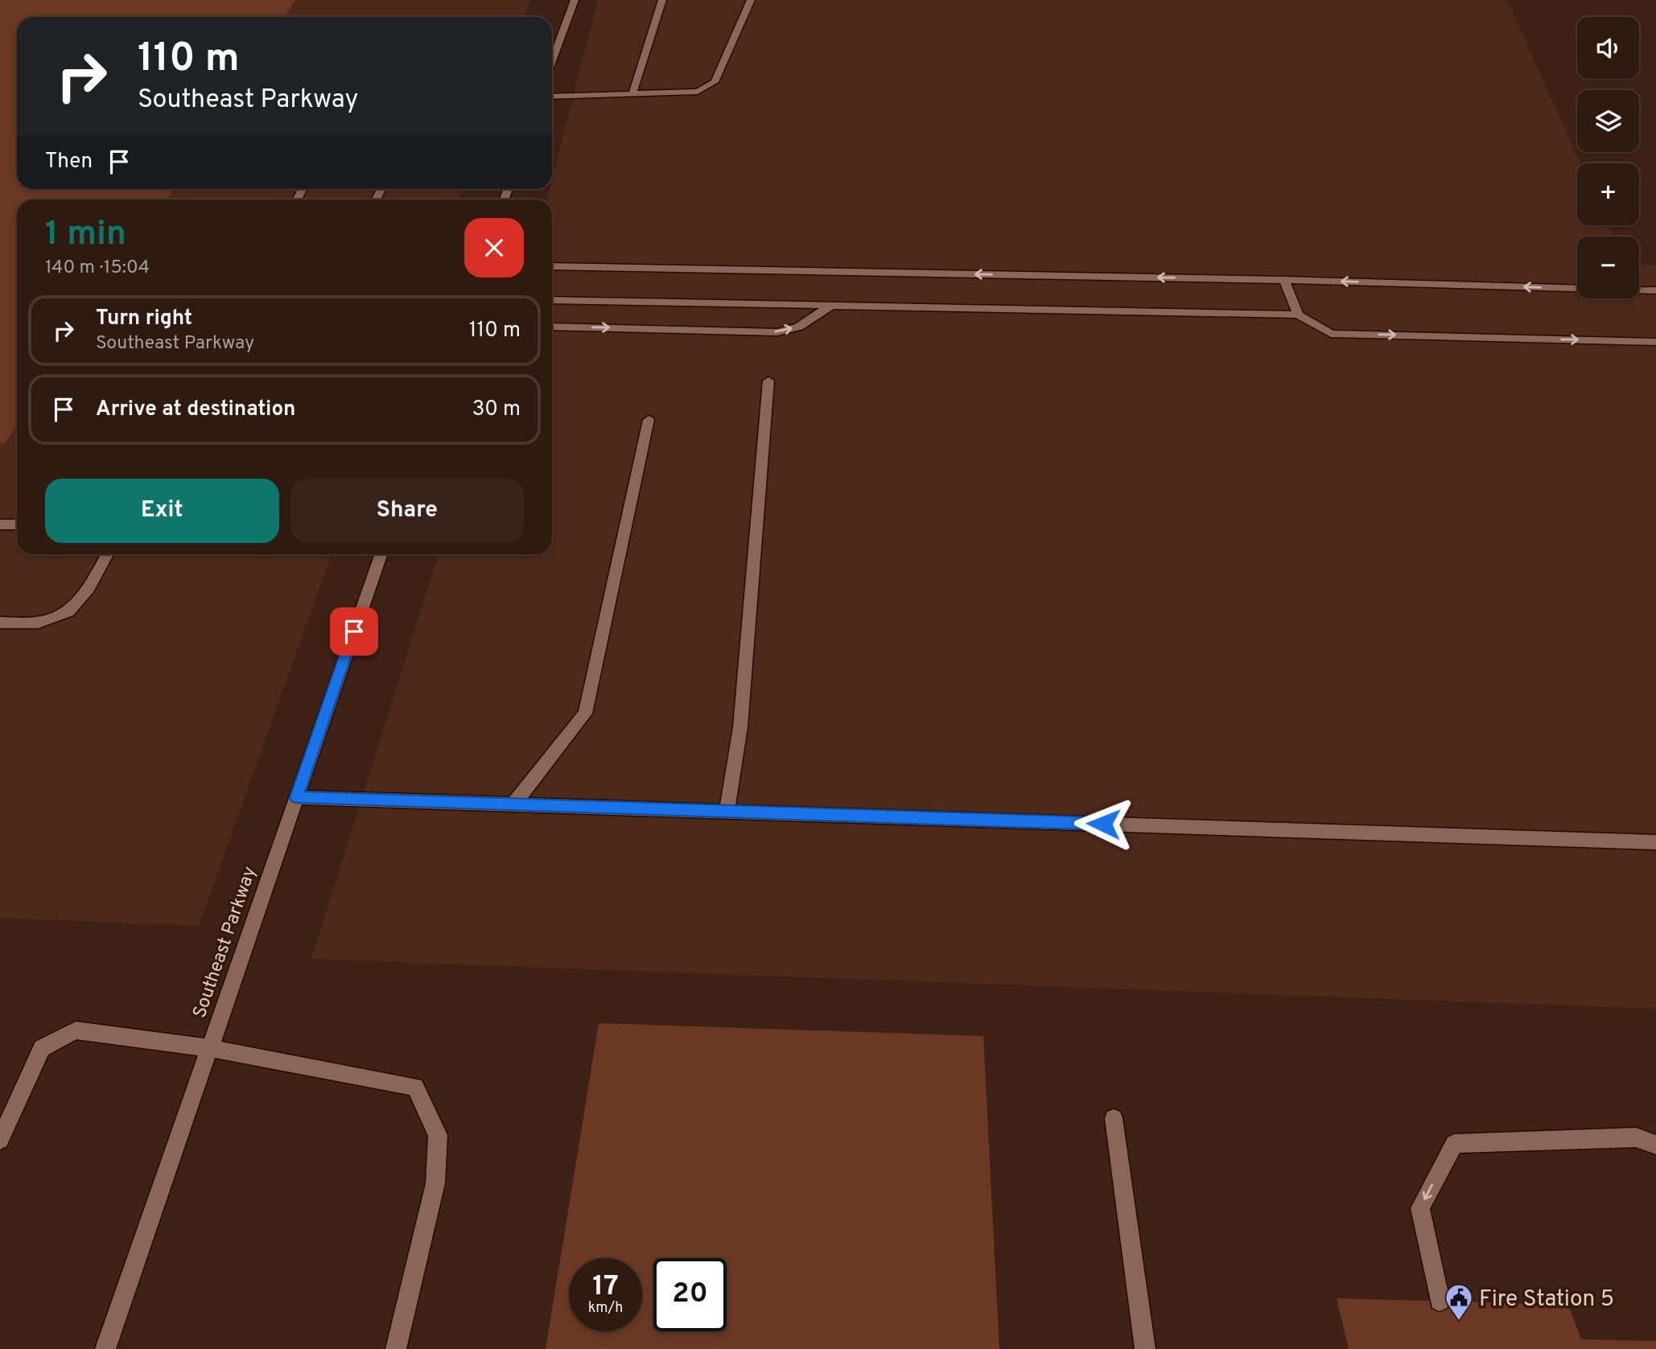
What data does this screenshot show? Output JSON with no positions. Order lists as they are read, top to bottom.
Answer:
{
  "streets": {
    "street": ["Southeast Parkway"]
  },
  "places": {
    "public building": ["Fire Station 5"]
  },
  "page": {
    "map_buttons": ["+", "−"],
    "turn": ["110 m", "Southeast Parkway"],
    "then": "Then",
    "heading": ["1 min", "140 m · 15:04"],
    "list": [
      {
        "name": "Turn right",
        "note": "Southeast Parkway",
        "value": "110 m"
      },
      {
        "name": "Arrive at destination",
        "value": "30 m"
      }
    ],
    "buttons": ["Exit", "Share"],
    "speed": "17 km/h",
    "limit": "20"
  }
}
